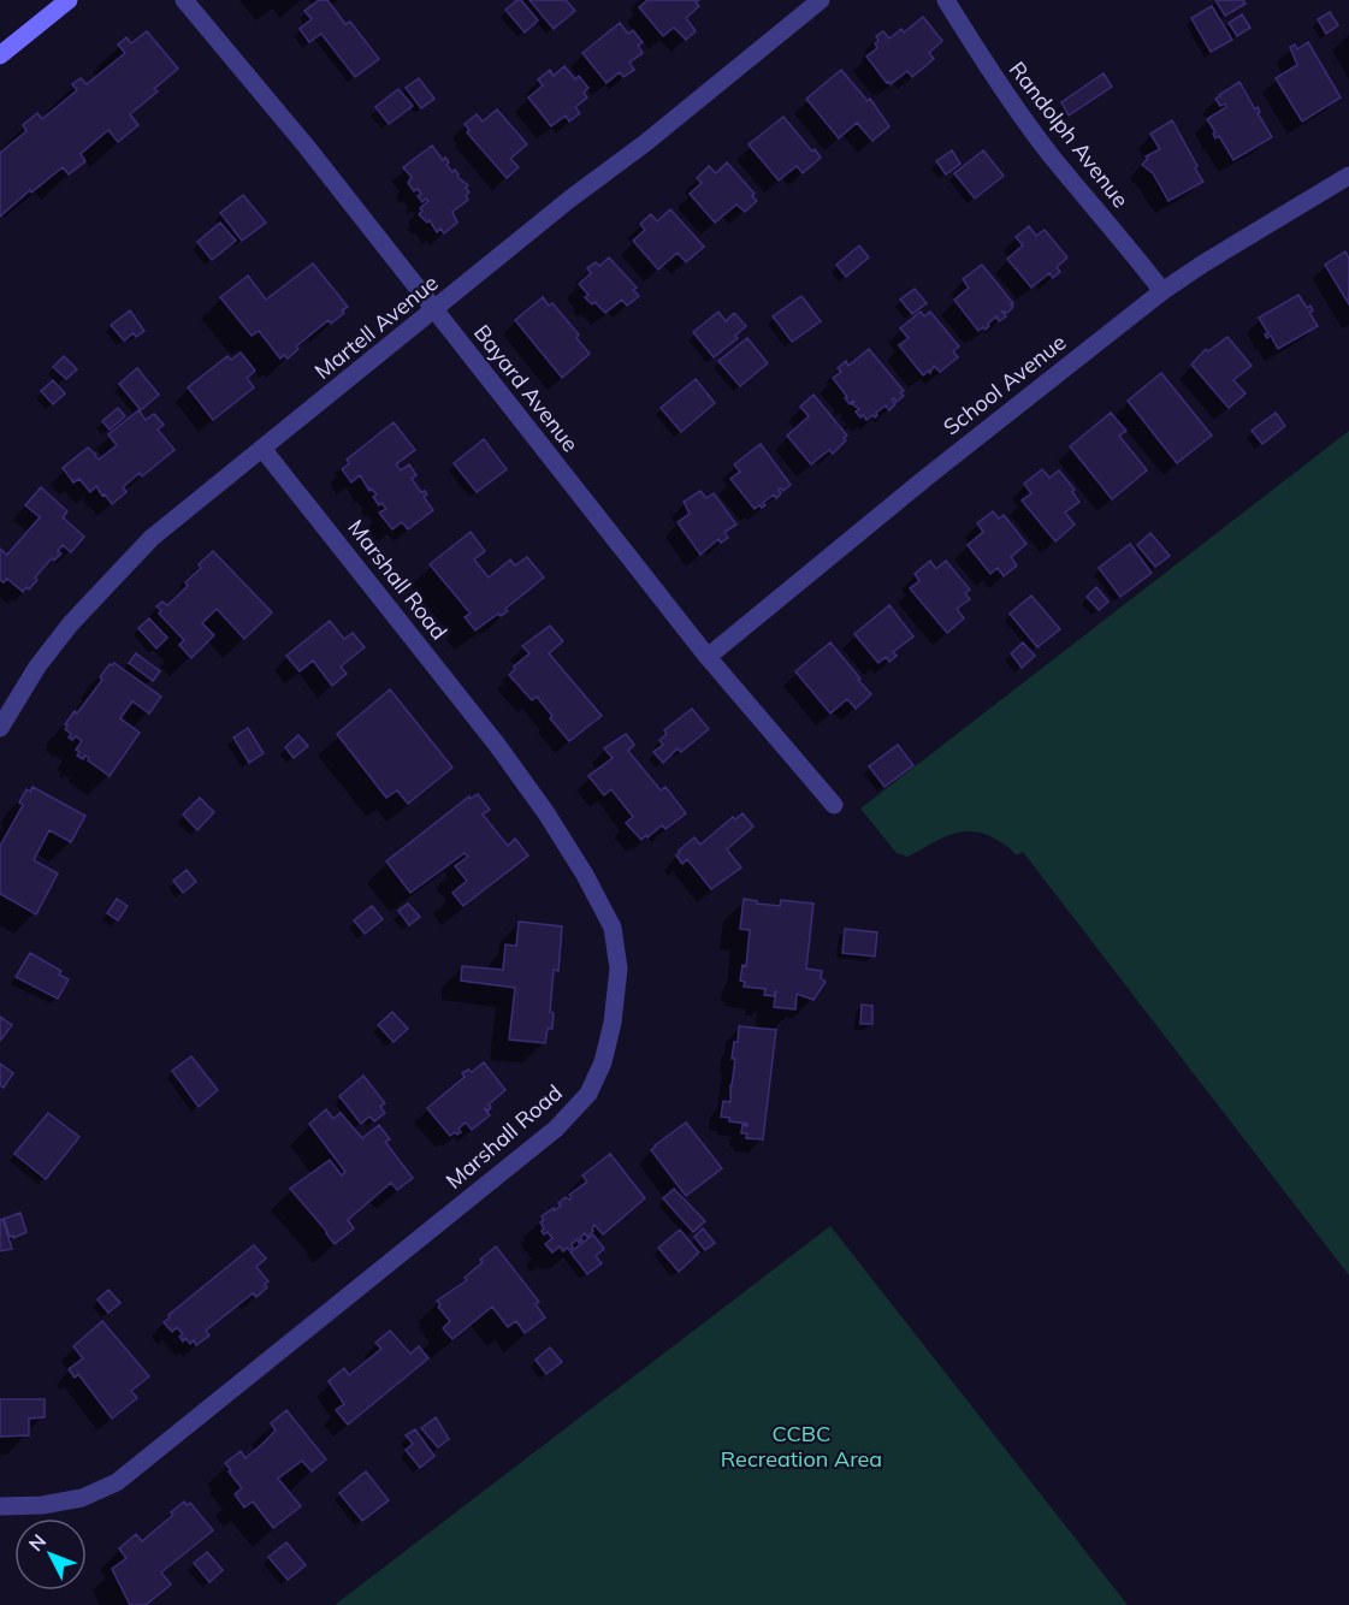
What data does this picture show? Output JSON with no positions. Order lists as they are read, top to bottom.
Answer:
{
  "streets": {
    "street": [
      "Randolph Avenue",
      "Martell Avenue",
      "School Avenue",
      "Bayard Avenue",
      "Marshall Road"
    ]
  },
  "crossings": [
    ["Randolph Avenue", "School Avenue"],
    ["Martell Avenue", "Bayard Avenue"],
    ["Martell Avenue", "Marshall Road"],
    ["School Avenue", "Bayard Avenue"]
  ],
  "parks": ["CCBC Recreation Area"],
  "north": "top left"
}
